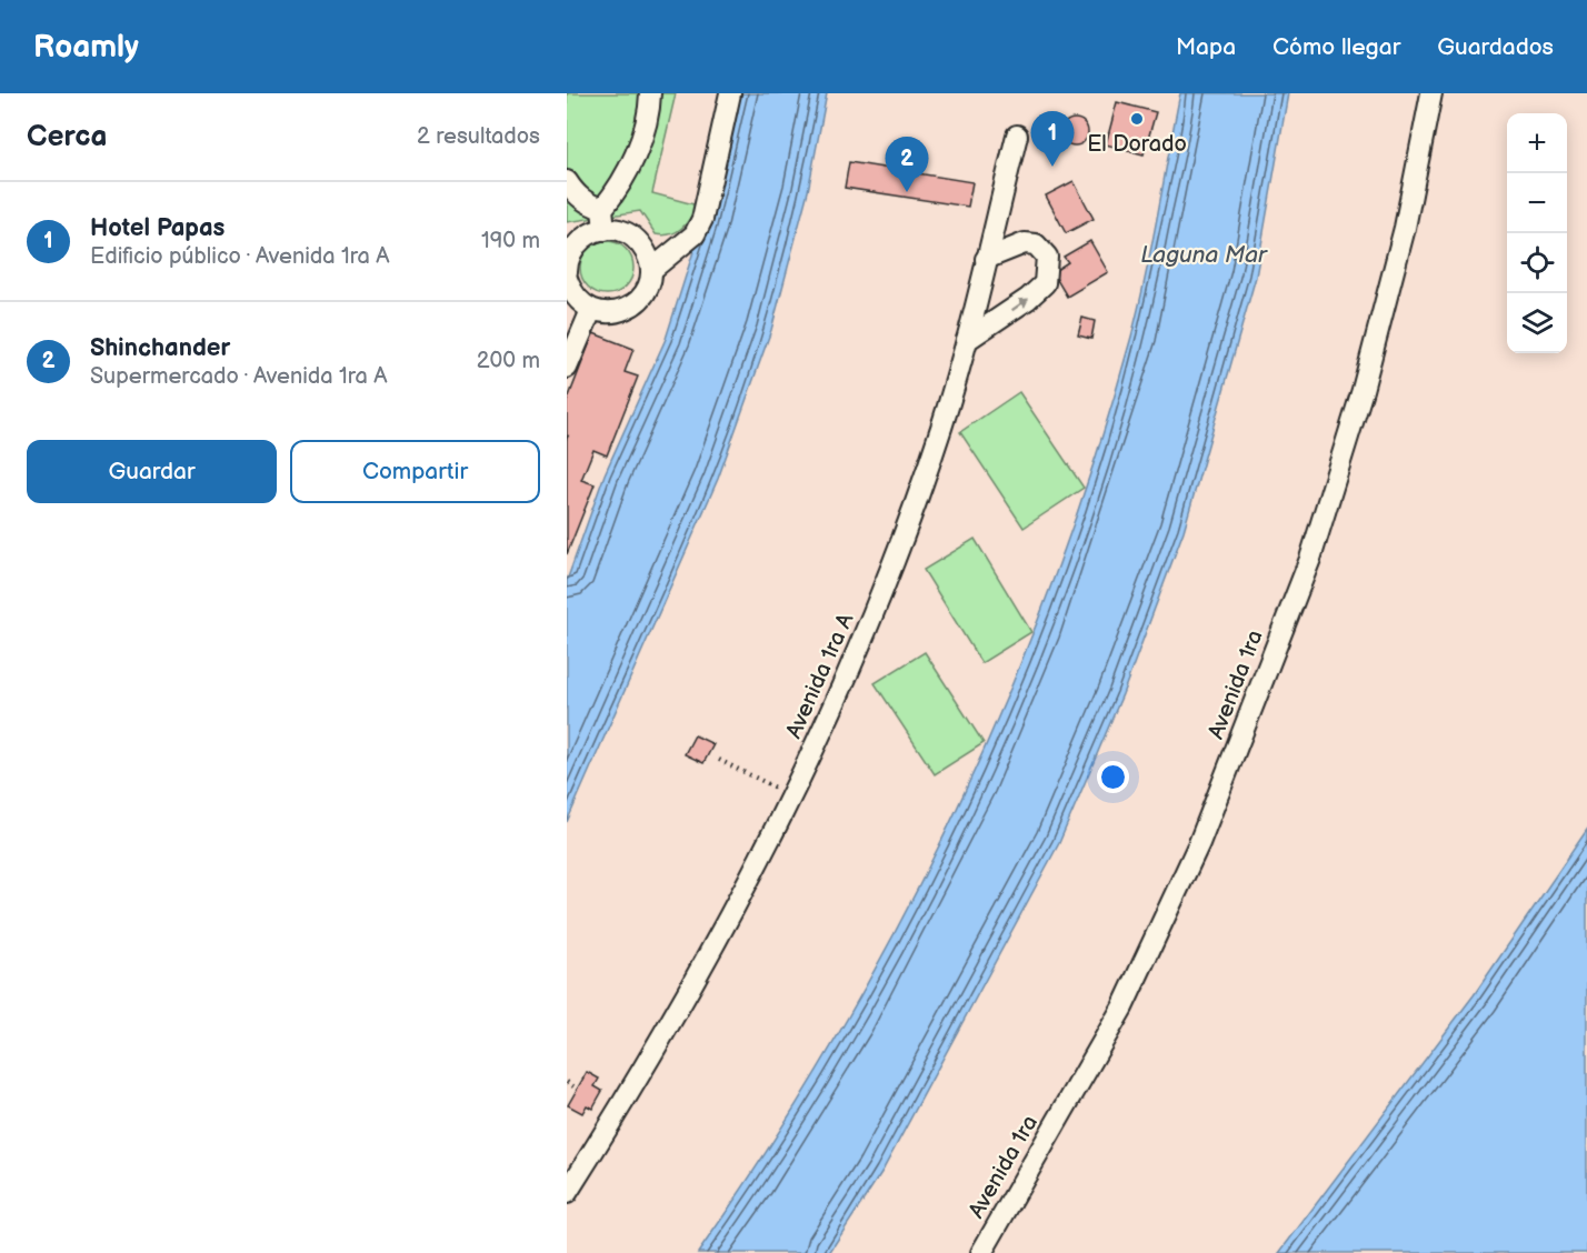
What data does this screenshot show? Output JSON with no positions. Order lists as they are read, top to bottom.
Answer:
{
  "streets": {
    "street": ["Avenida 1ra A", "Avenida 1ra"]
  },
  "water": ["Laguna Mar"],
  "places": ["El Dorado"],
  "page": {
    "header": "Roamly",
    "nav": ["Mapa", "Cómo llegar", "Guardados"],
    "heading": ["Cerca", "2 resultados"],
    "pins": ["1", "2"],
    "map_buttons": ["+", "−"],
    "list": [
      {
        "mark": "1",
        "name": "Hotel Papas",
        "note": "Edificio público · Avenida 1ra A",
        "value": "190 m"
      },
      {
        "mark": "2",
        "name": "Shinchander",
        "note": "Supermercado · Avenida 1ra A",
        "value": "200 m"
      }
    ],
    "buttons": ["Guardar", "Compartir"]
  }
}
